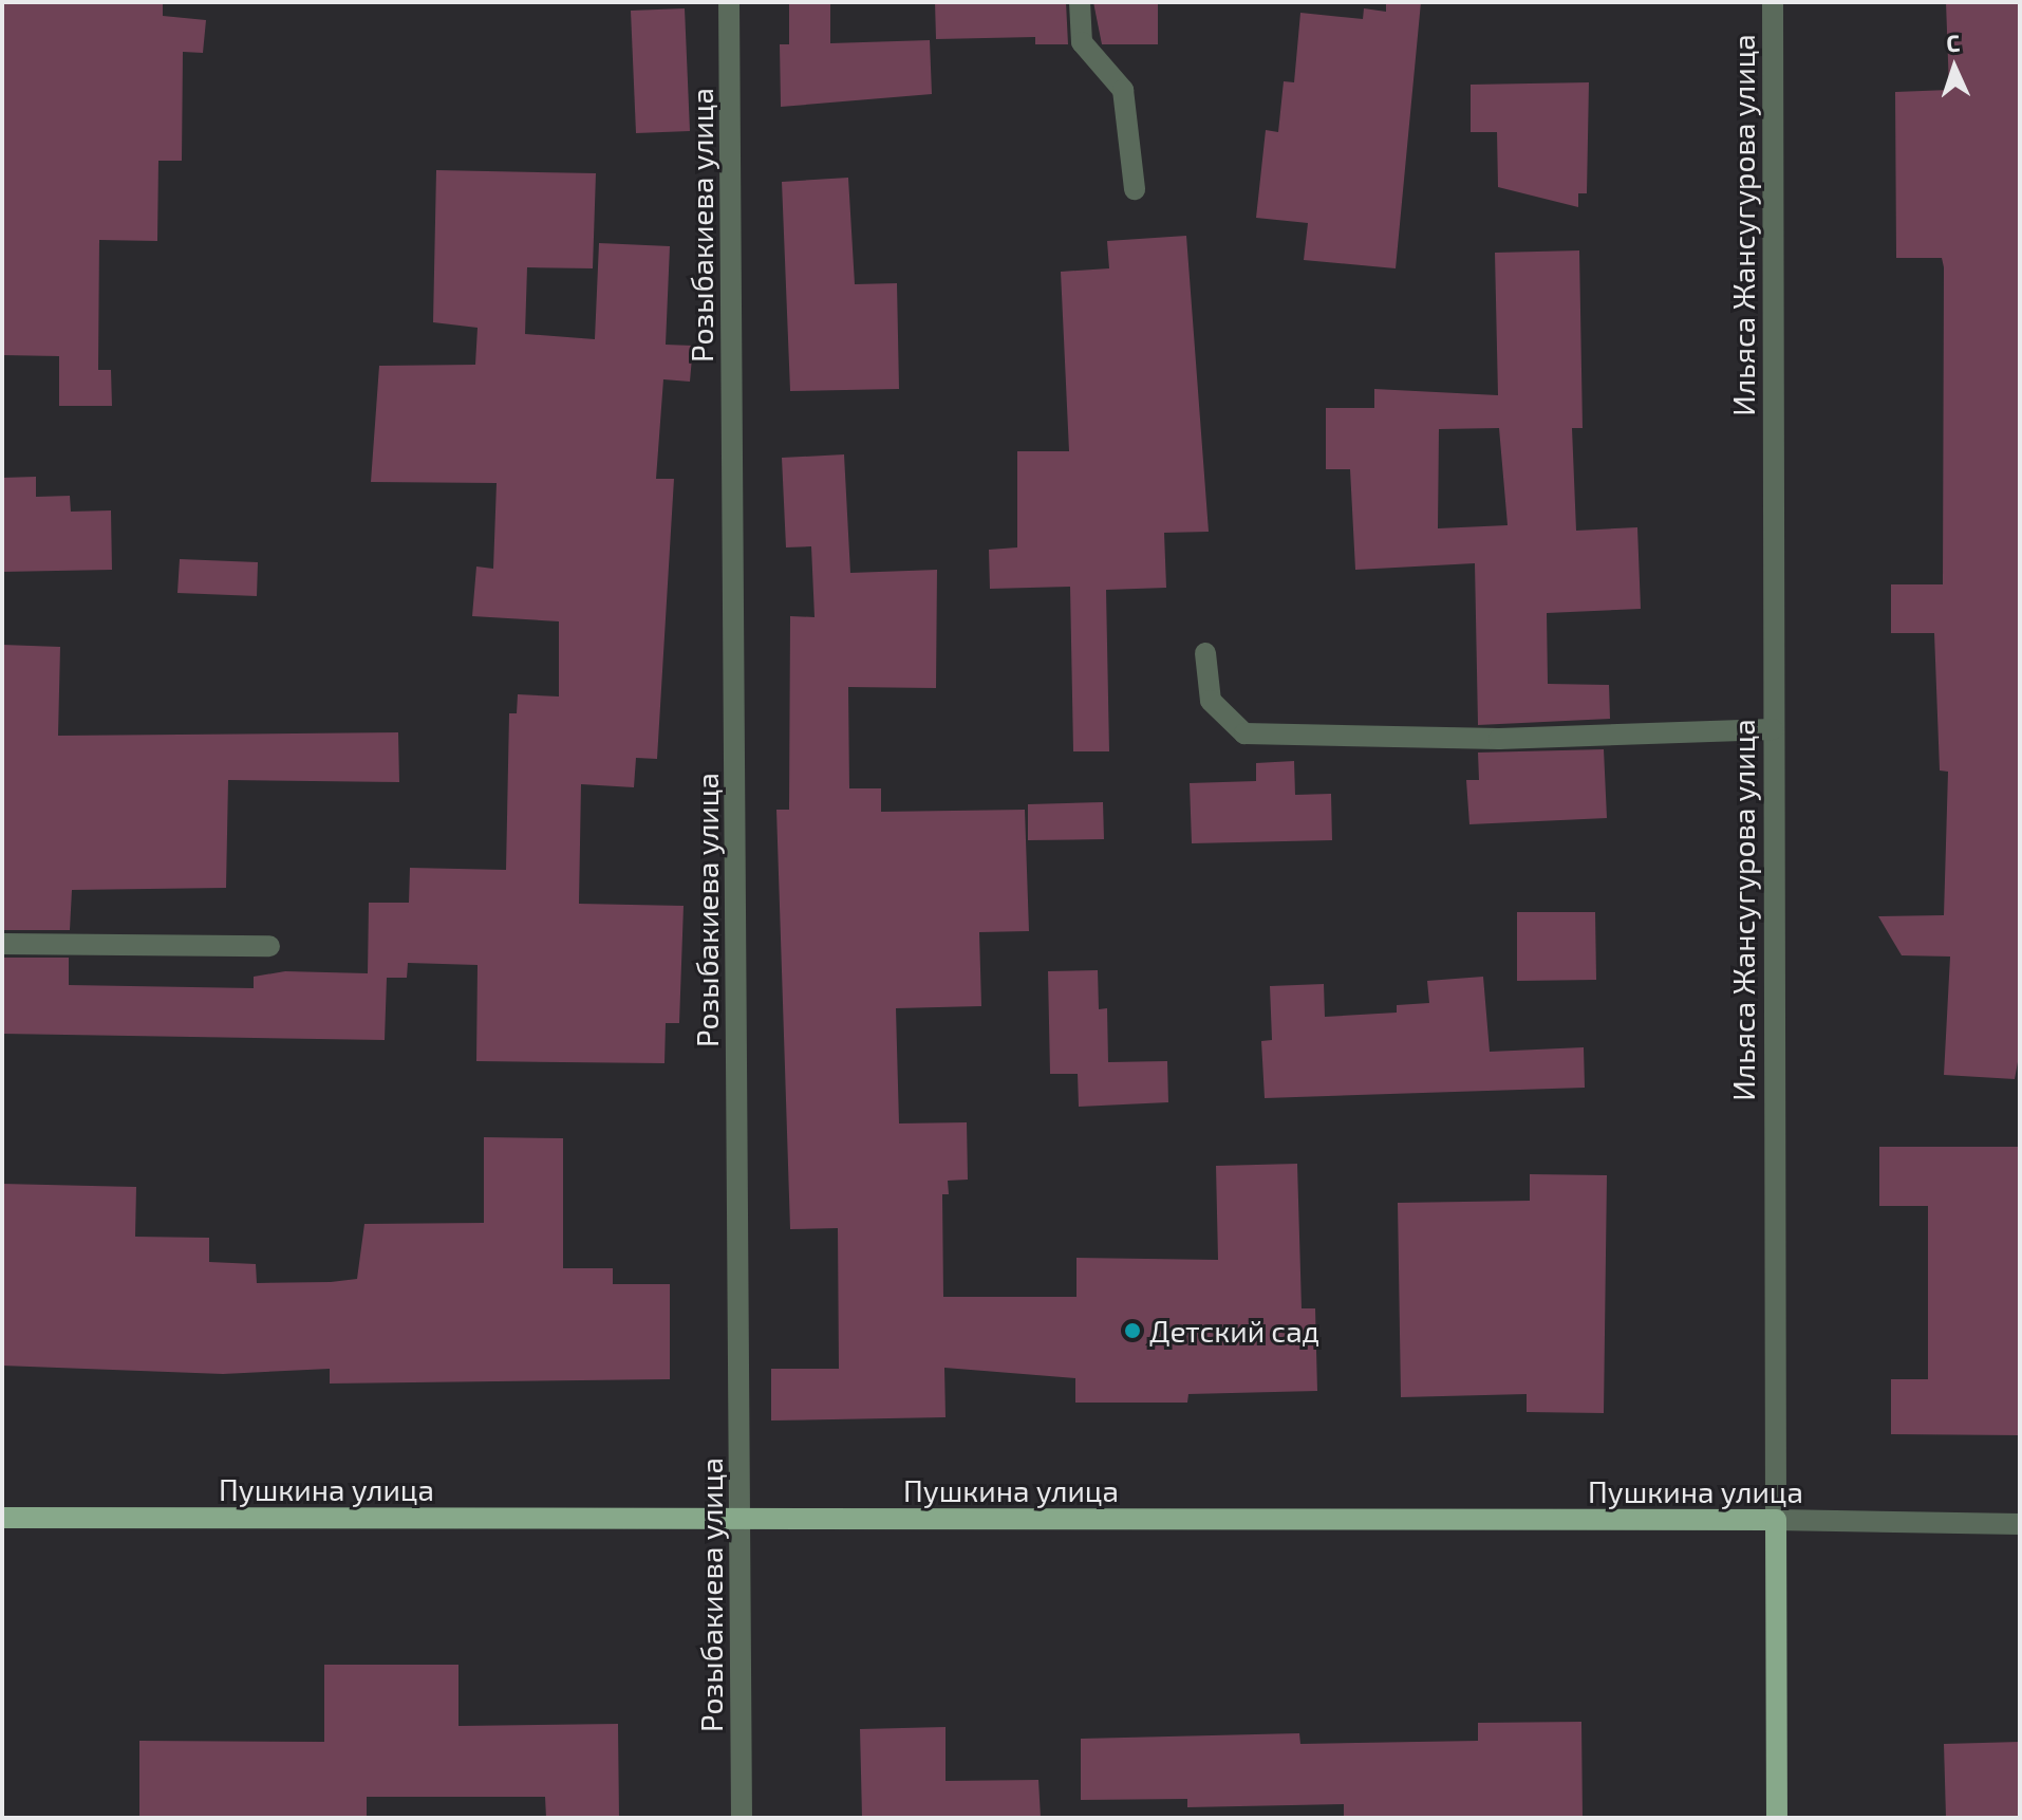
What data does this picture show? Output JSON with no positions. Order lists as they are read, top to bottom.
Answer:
{
  "streets": {
    "main road": ["Ильяса Жансугурова улица", "Пушкина улица"],
    "street": ["Розыбакиева улица"]
  },
  "crossings": [
    ["Розыбакиева улица", "Пушкина улица"],
    ["Ильяса Жансугурова улица", "Пушкина улица"]
  ],
  "places": ["Детский сад"],
  "north": "top"
}
